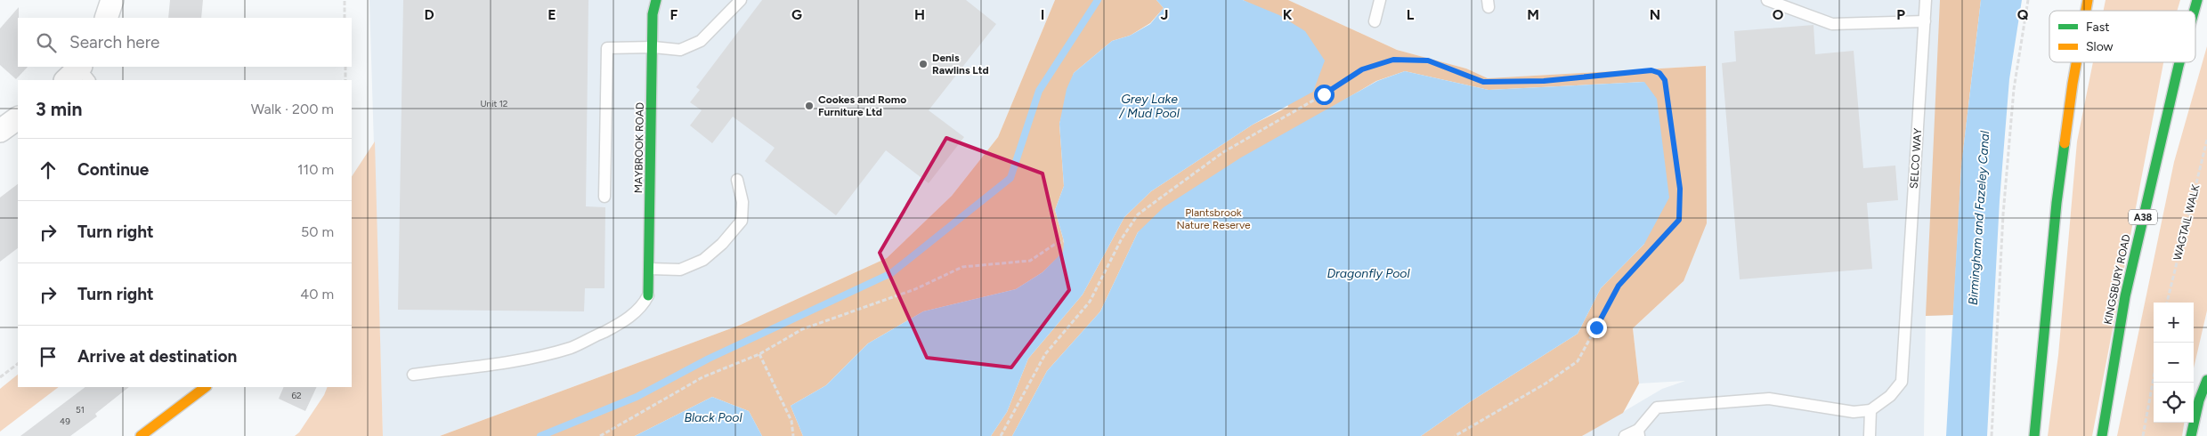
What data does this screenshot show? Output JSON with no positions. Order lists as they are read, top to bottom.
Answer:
{
  "streets": {
    "main road": ["MAYBROOK ROAD", "A38", "KINGSBURY ROAD"],
    "lane": ["SELCO WAY"],
    "path": ["WAGTAIL WALK"]
  },
  "water": [
    "Grey Lake / Mud Pool",
    "Birmingham and Fazeley Canal",
    "Dragonfly Pool",
    "Black Pool"
  ],
  "parks": ["Plantsbrook Nature Reserve"],
  "places": ["Denis Rawlins Ltd", "Cookes and Romo Furniture Ltd"],
  "house_numbers": [
    "Unit 12",
    "62",
    "51",
    "49"
  ],
  "legend": ["Fast", "Slow"],
  "page": {
    "search": "Search here",
    "heading": ["3 min", "Walk · 200 m"],
    "list": [
      ["Continue", "110 m"],
      ["Turn right", "50 m"],
      ["Turn right", "40 m"],
      "Arrive at destination"
    ],
    "map_buttons": ["+", "−"]
  },
  "grid": {
    "columns": [
      "D",
      "E",
      "F",
      "G",
      "H",
      "I",
      "J",
      "K",
      "L",
      "M",
      "N",
      "O",
      "P",
      "Q"
    ]
  }
}
